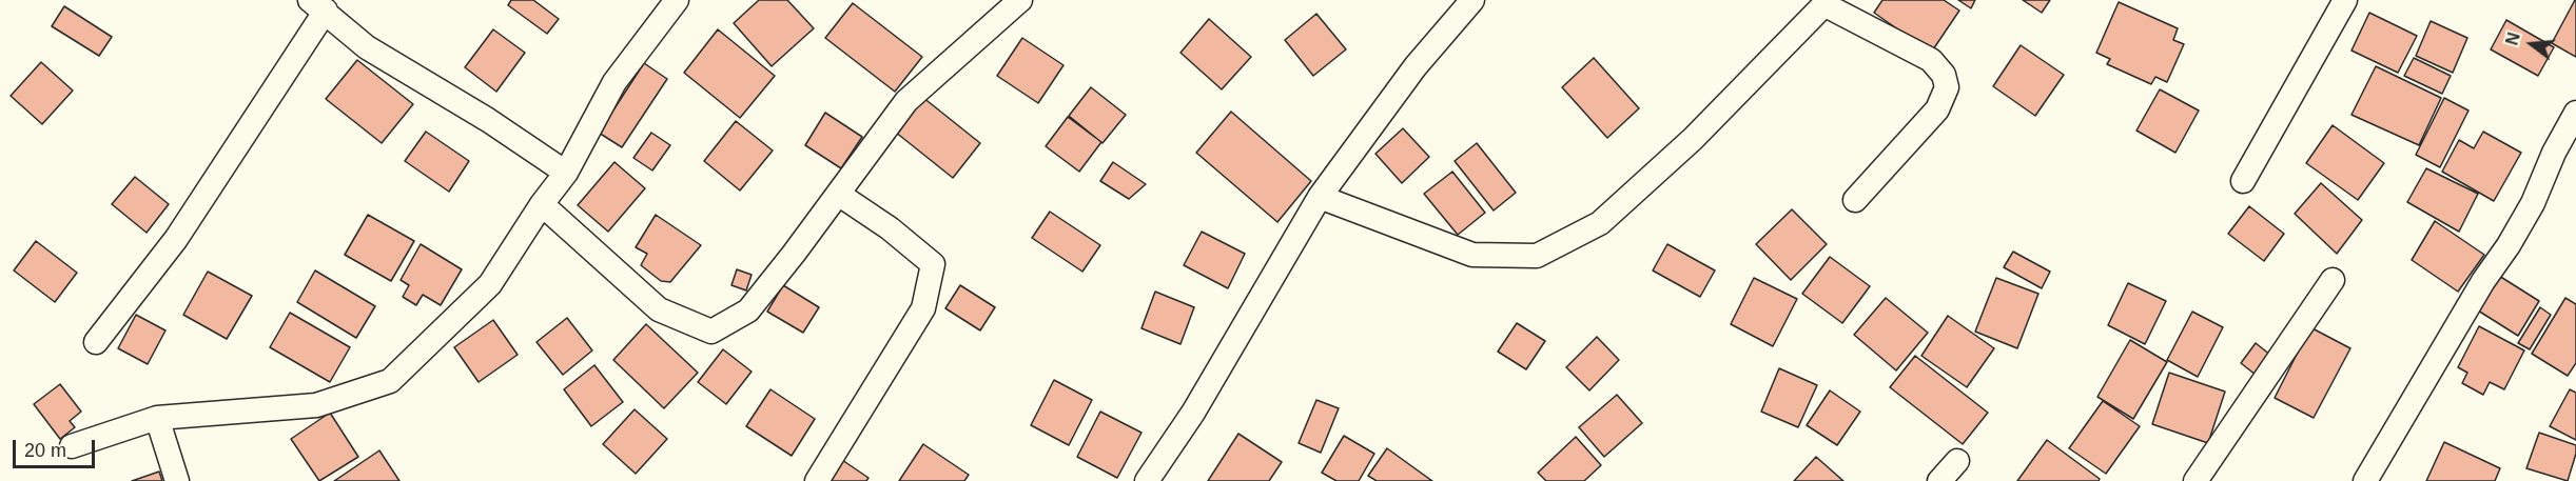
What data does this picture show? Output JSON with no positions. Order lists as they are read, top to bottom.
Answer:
{
  "scale_bar": "20 m",
  "north": "left"
}
